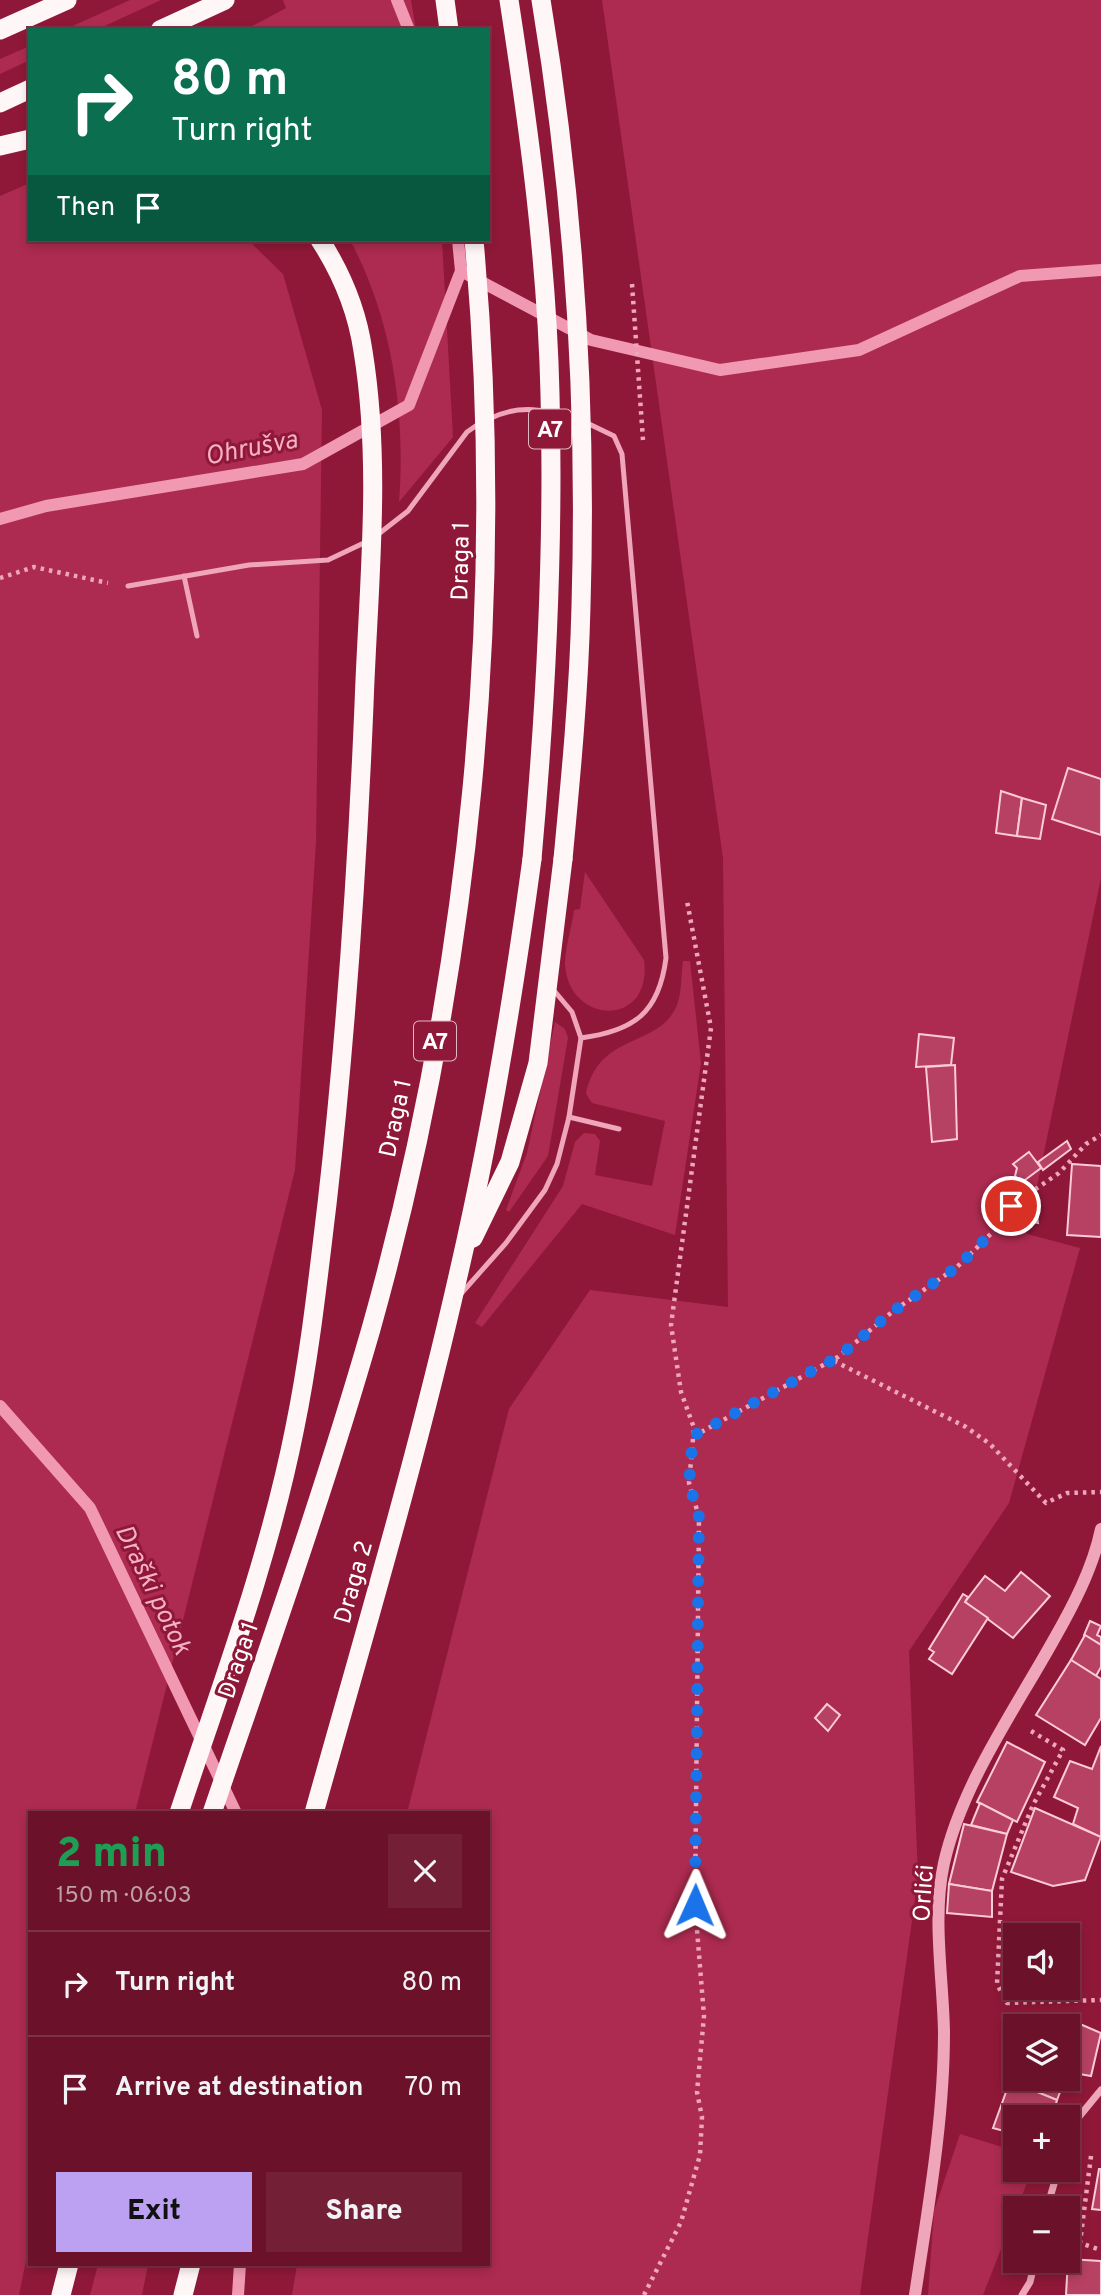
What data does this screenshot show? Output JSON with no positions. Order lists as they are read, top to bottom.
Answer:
{
  "streets": {
    "highway": ["A7", "Draga 1", "Draga 2"],
    "street": ["Orlići"]
  },
  "crossings": [
    ["A7", "Draga 2"]
  ],
  "water": ["Ohrušva", "Draški potok"],
  "page": {
    "turn": ["80 m", "Turn right"],
    "then": "Then",
    "heading": ["2 min", "150 m · 06:03"],
    "map_buttons": ["+", "−"],
    "list": [
      {
        "name": "Turn right",
        "value": "80 m"
      },
      {
        "name": "Arrive at destination",
        "value": "70 m"
      }
    ],
    "buttons": ["Exit", "Share"]
  }
}
